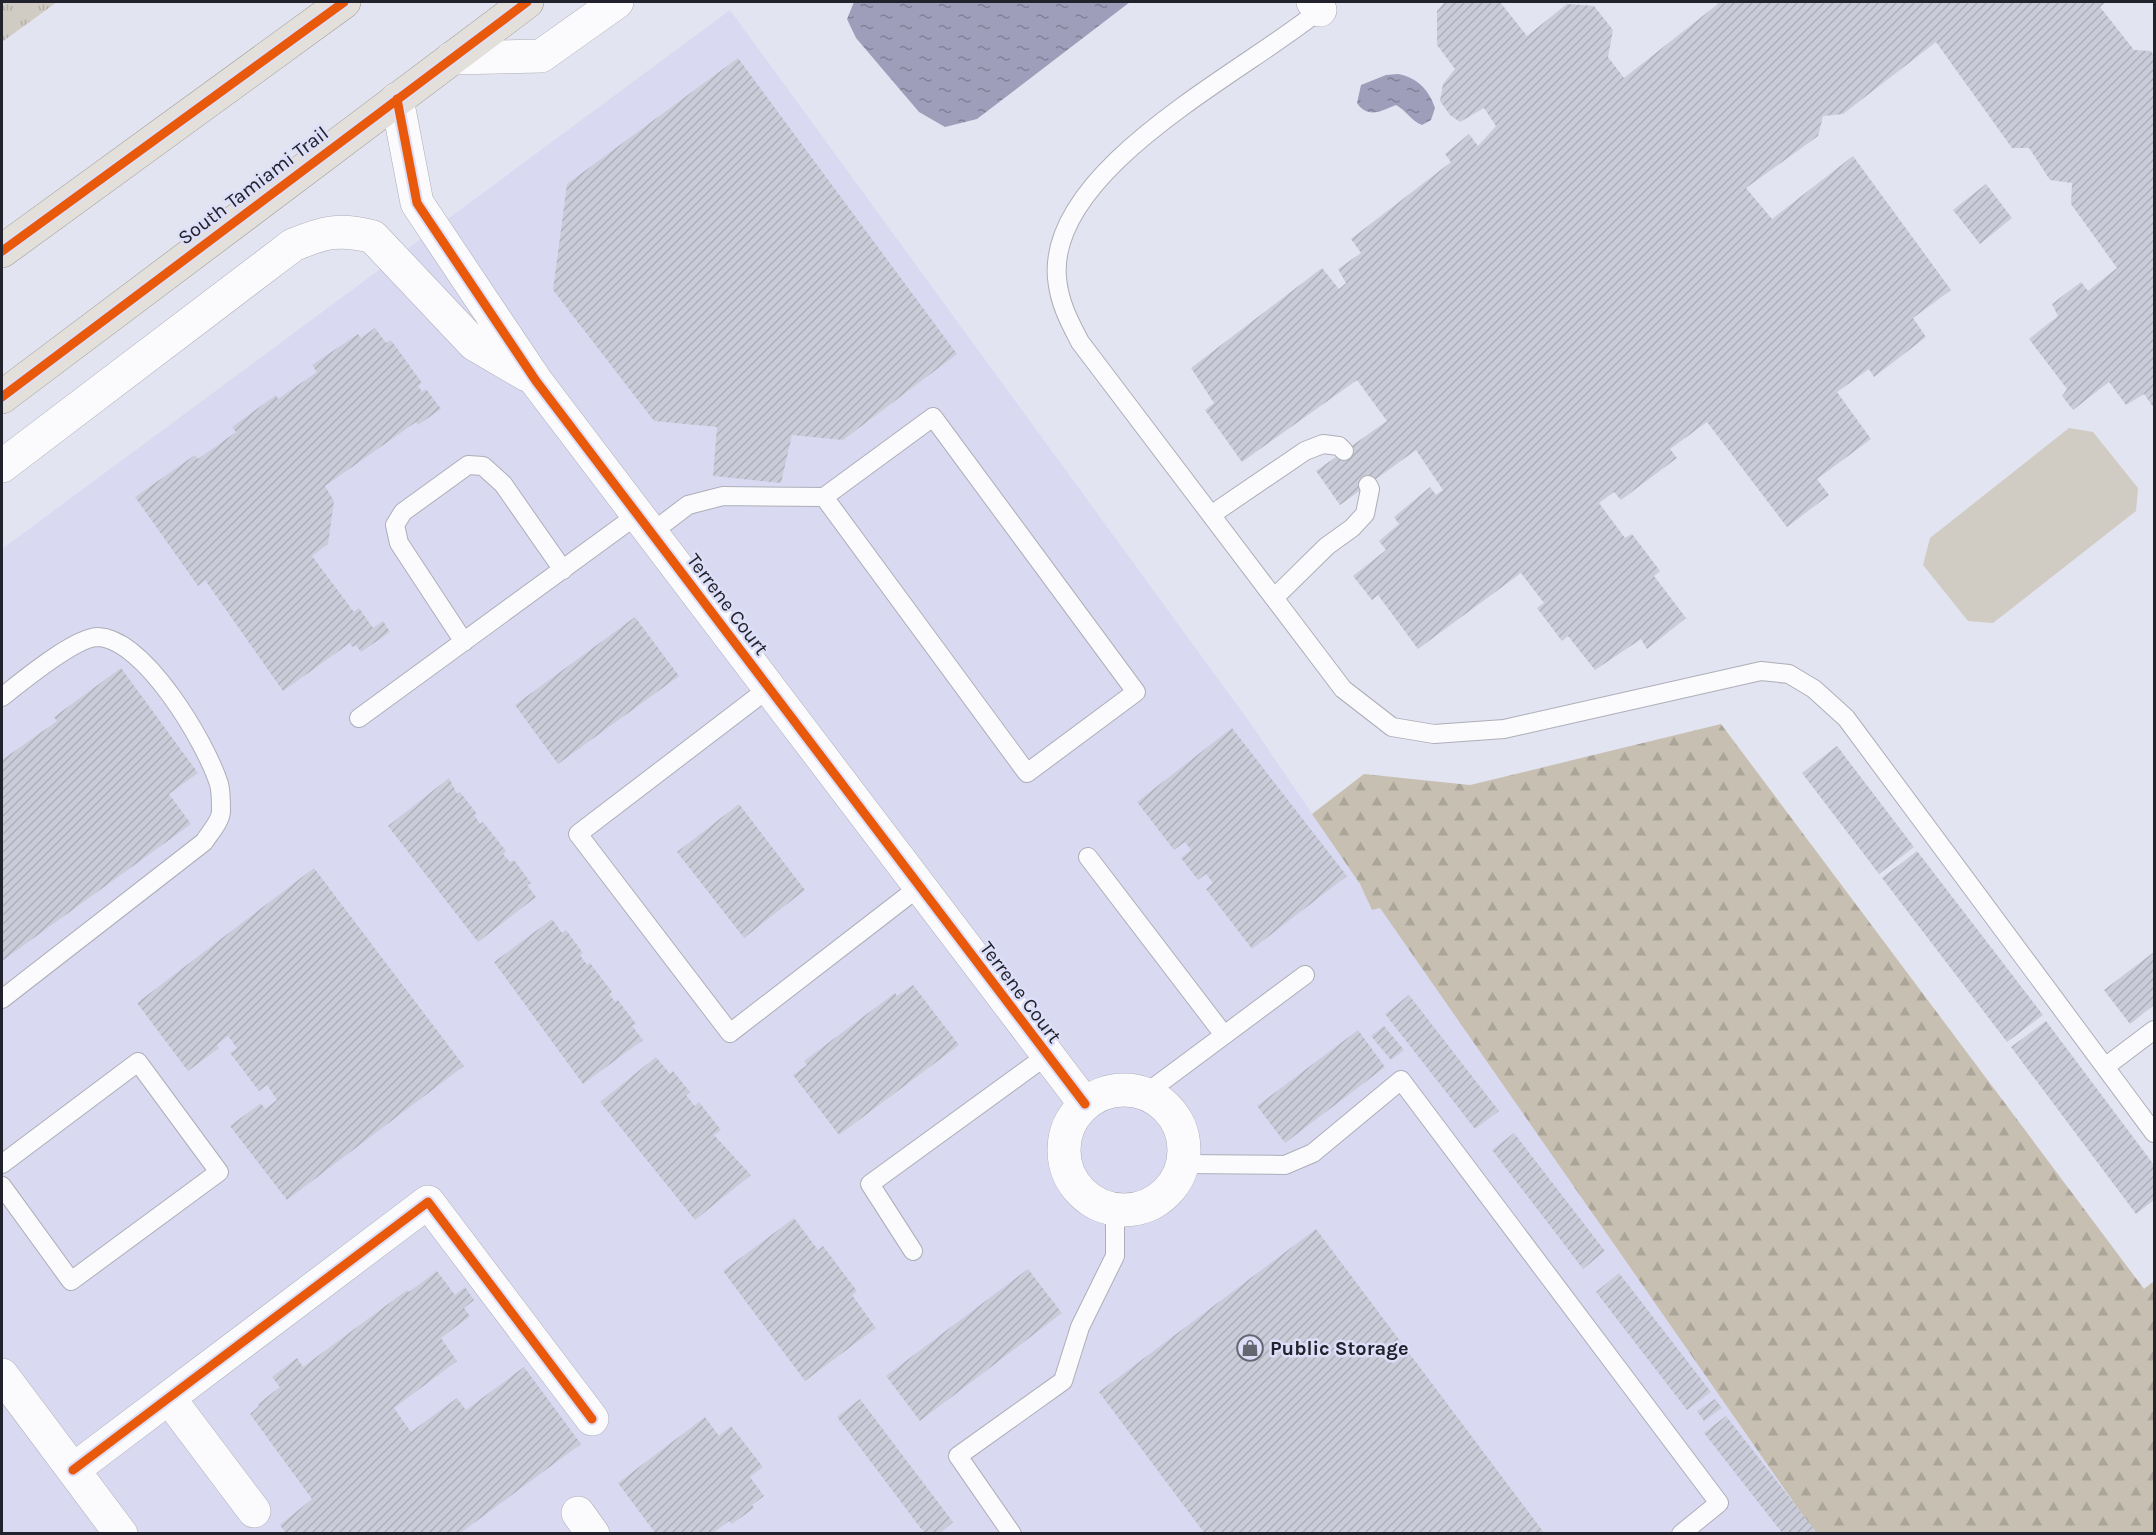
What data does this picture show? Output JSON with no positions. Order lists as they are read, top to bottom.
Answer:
{
  "streets": {
    "main road": ["South Tamiami Trail"],
    "street": ["Terrene Court"]
  },
  "crossings": [
    ["South Tamiami Trail", "Terrene Court"]
  ],
  "places": {
    "shop": ["Public Storage"]
  }
}
